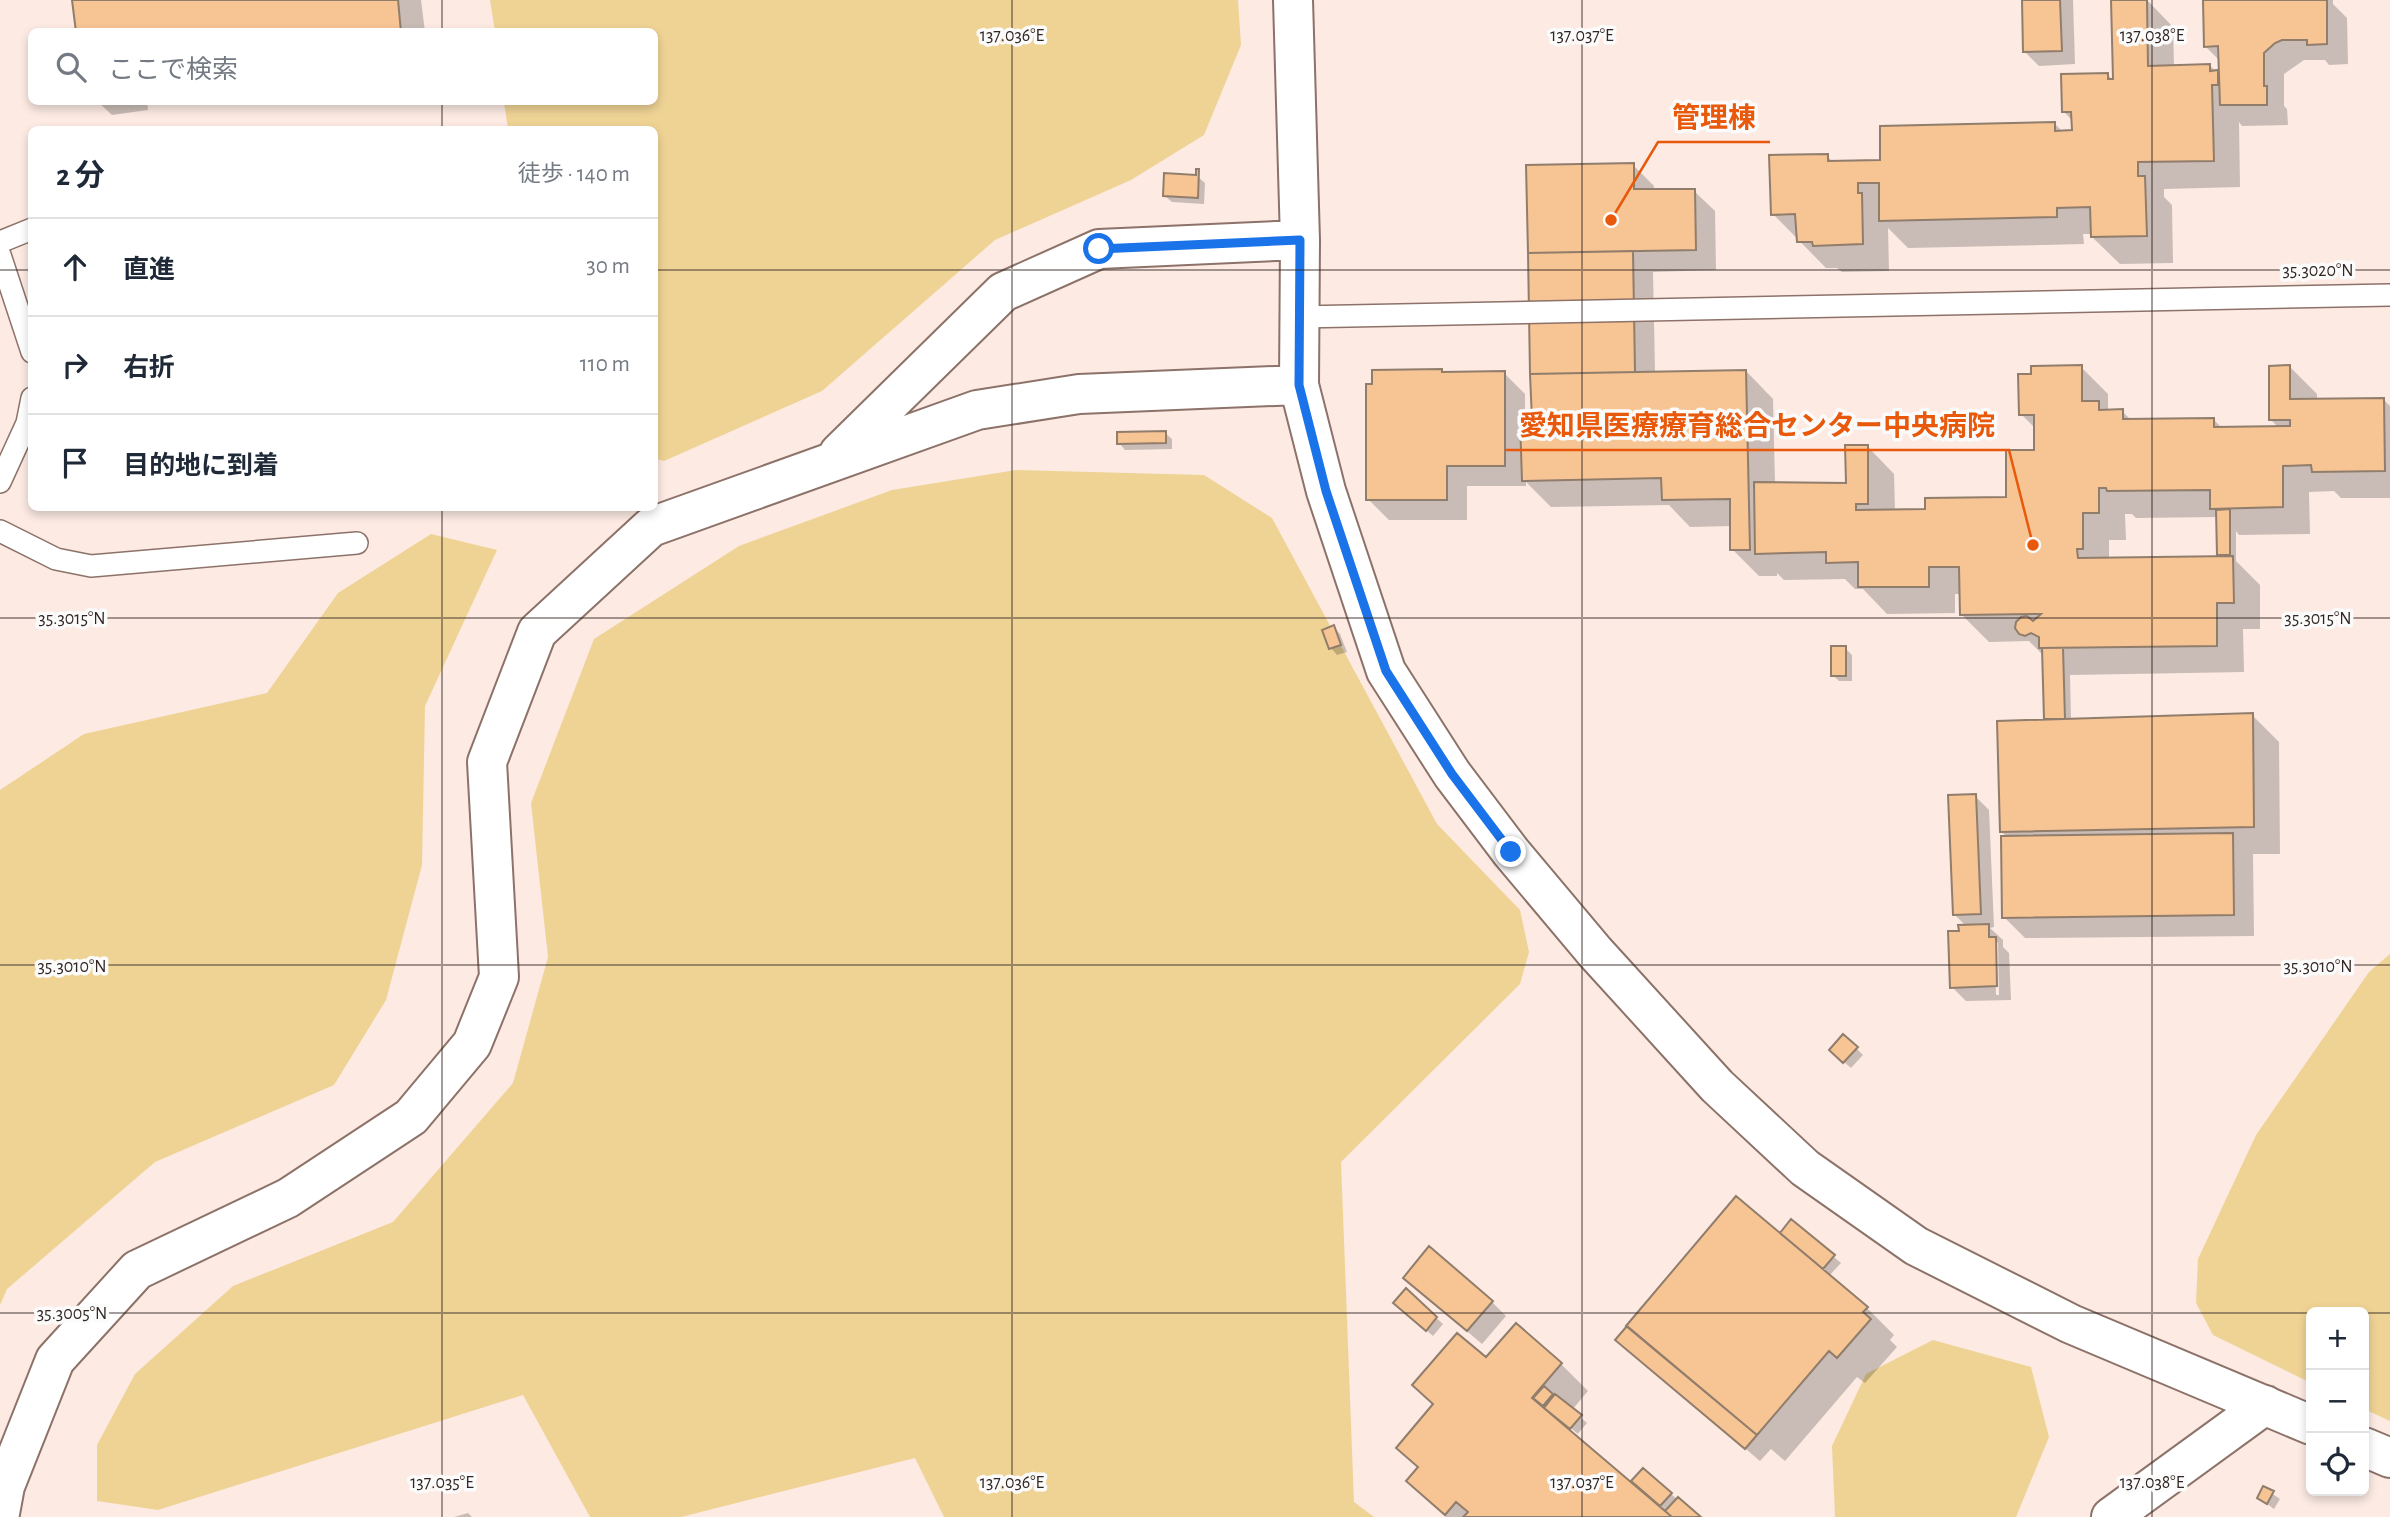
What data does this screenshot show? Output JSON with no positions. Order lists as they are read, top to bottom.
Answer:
{
  "places": ["管理棟", "愛知県医療療育総合センター中央病院"],
  "page": {
    "search": "ここで検索",
    "heading": ["2 分", "徒歩 · 140 m"],
    "list": [
      ["直進", "30 m"],
      ["右折", "110 m"],
      "目的地に到着"
    ],
    "map_buttons": ["+", "−"]
  },
  "coordinates": [
    "137.036°E",
    "137.037°E",
    "137.038°E",
    "35.3020°N",
    "35.3015°N",
    "35.3010°N",
    "35.3005°N",
    "137.035°E"
  ]
}
